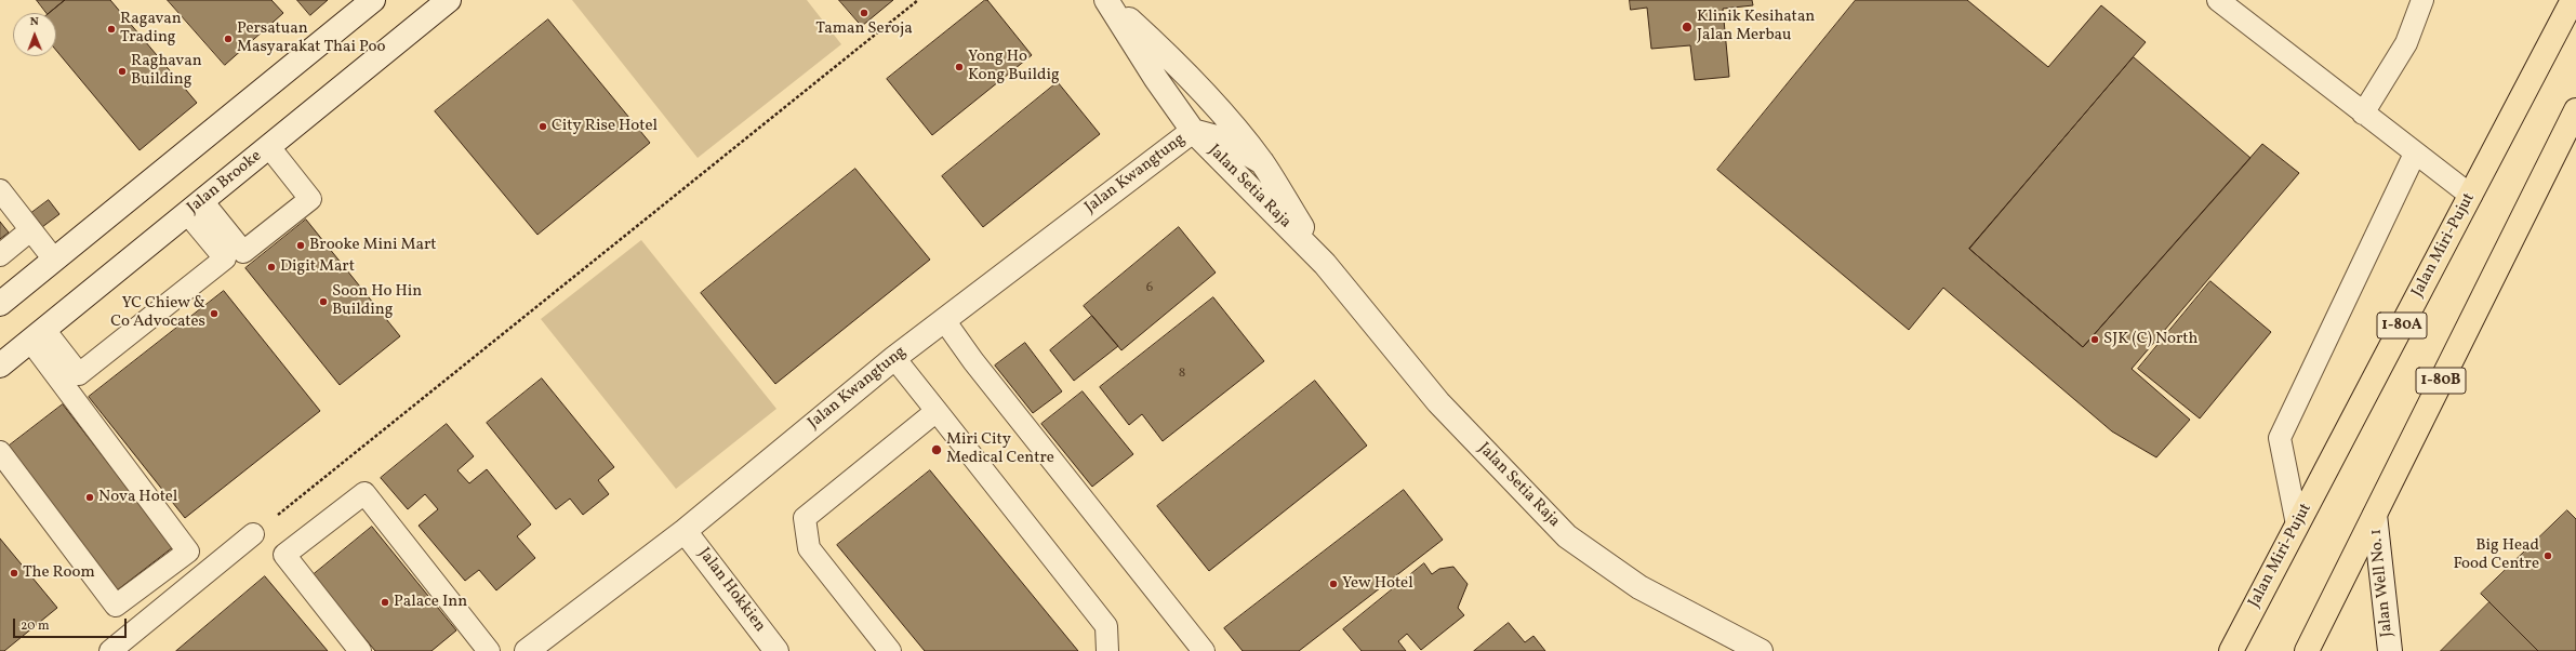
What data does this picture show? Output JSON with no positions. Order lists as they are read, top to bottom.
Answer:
{
  "streets": {
    "highway": ["Jalan Miri-Pujut", "1-80A", "1-80B"],
    "street": [
      "Jalan Kwangtung",
      "Jalan Brooke",
      "Jalan Setia Raja",
      "Jalan Well No. 1",
      "Jalan Hokkien"
    ]
  },
  "crossings": [
    ["Jalan Kwangtung", "Jalan Setia Raja"],
    ["Jalan Kwangtung", "Jalan Hokkien"],
    ["1-80B", "Jalan Well No. 1"]
  ],
  "places": [
    "Taman Seroja",
    "Klinik Kesihatan Jalan Merbau",
    "Ragavan Trading",
    "Persatuan Masyarakat Thai Poo",
    "Yong Ho Kong Buildig",
    "Raghavan Building",
    "City Rise Hotel",
    "Brooke Mini Mart",
    "Digit Mart",
    "Soon Ho Hin Building",
    "YC Chiew & Co Advocates",
    "SJK (C) North",
    "Miri City Medical Centre",
    "Nova Hotel",
    "Big Head Food Centre",
    "The Room",
    "Yew Hotel",
    "Palace Inn"
  ],
  "house_numbers": ["6", "8"],
  "scale_bar": "20 m",
  "north": "top"
}
